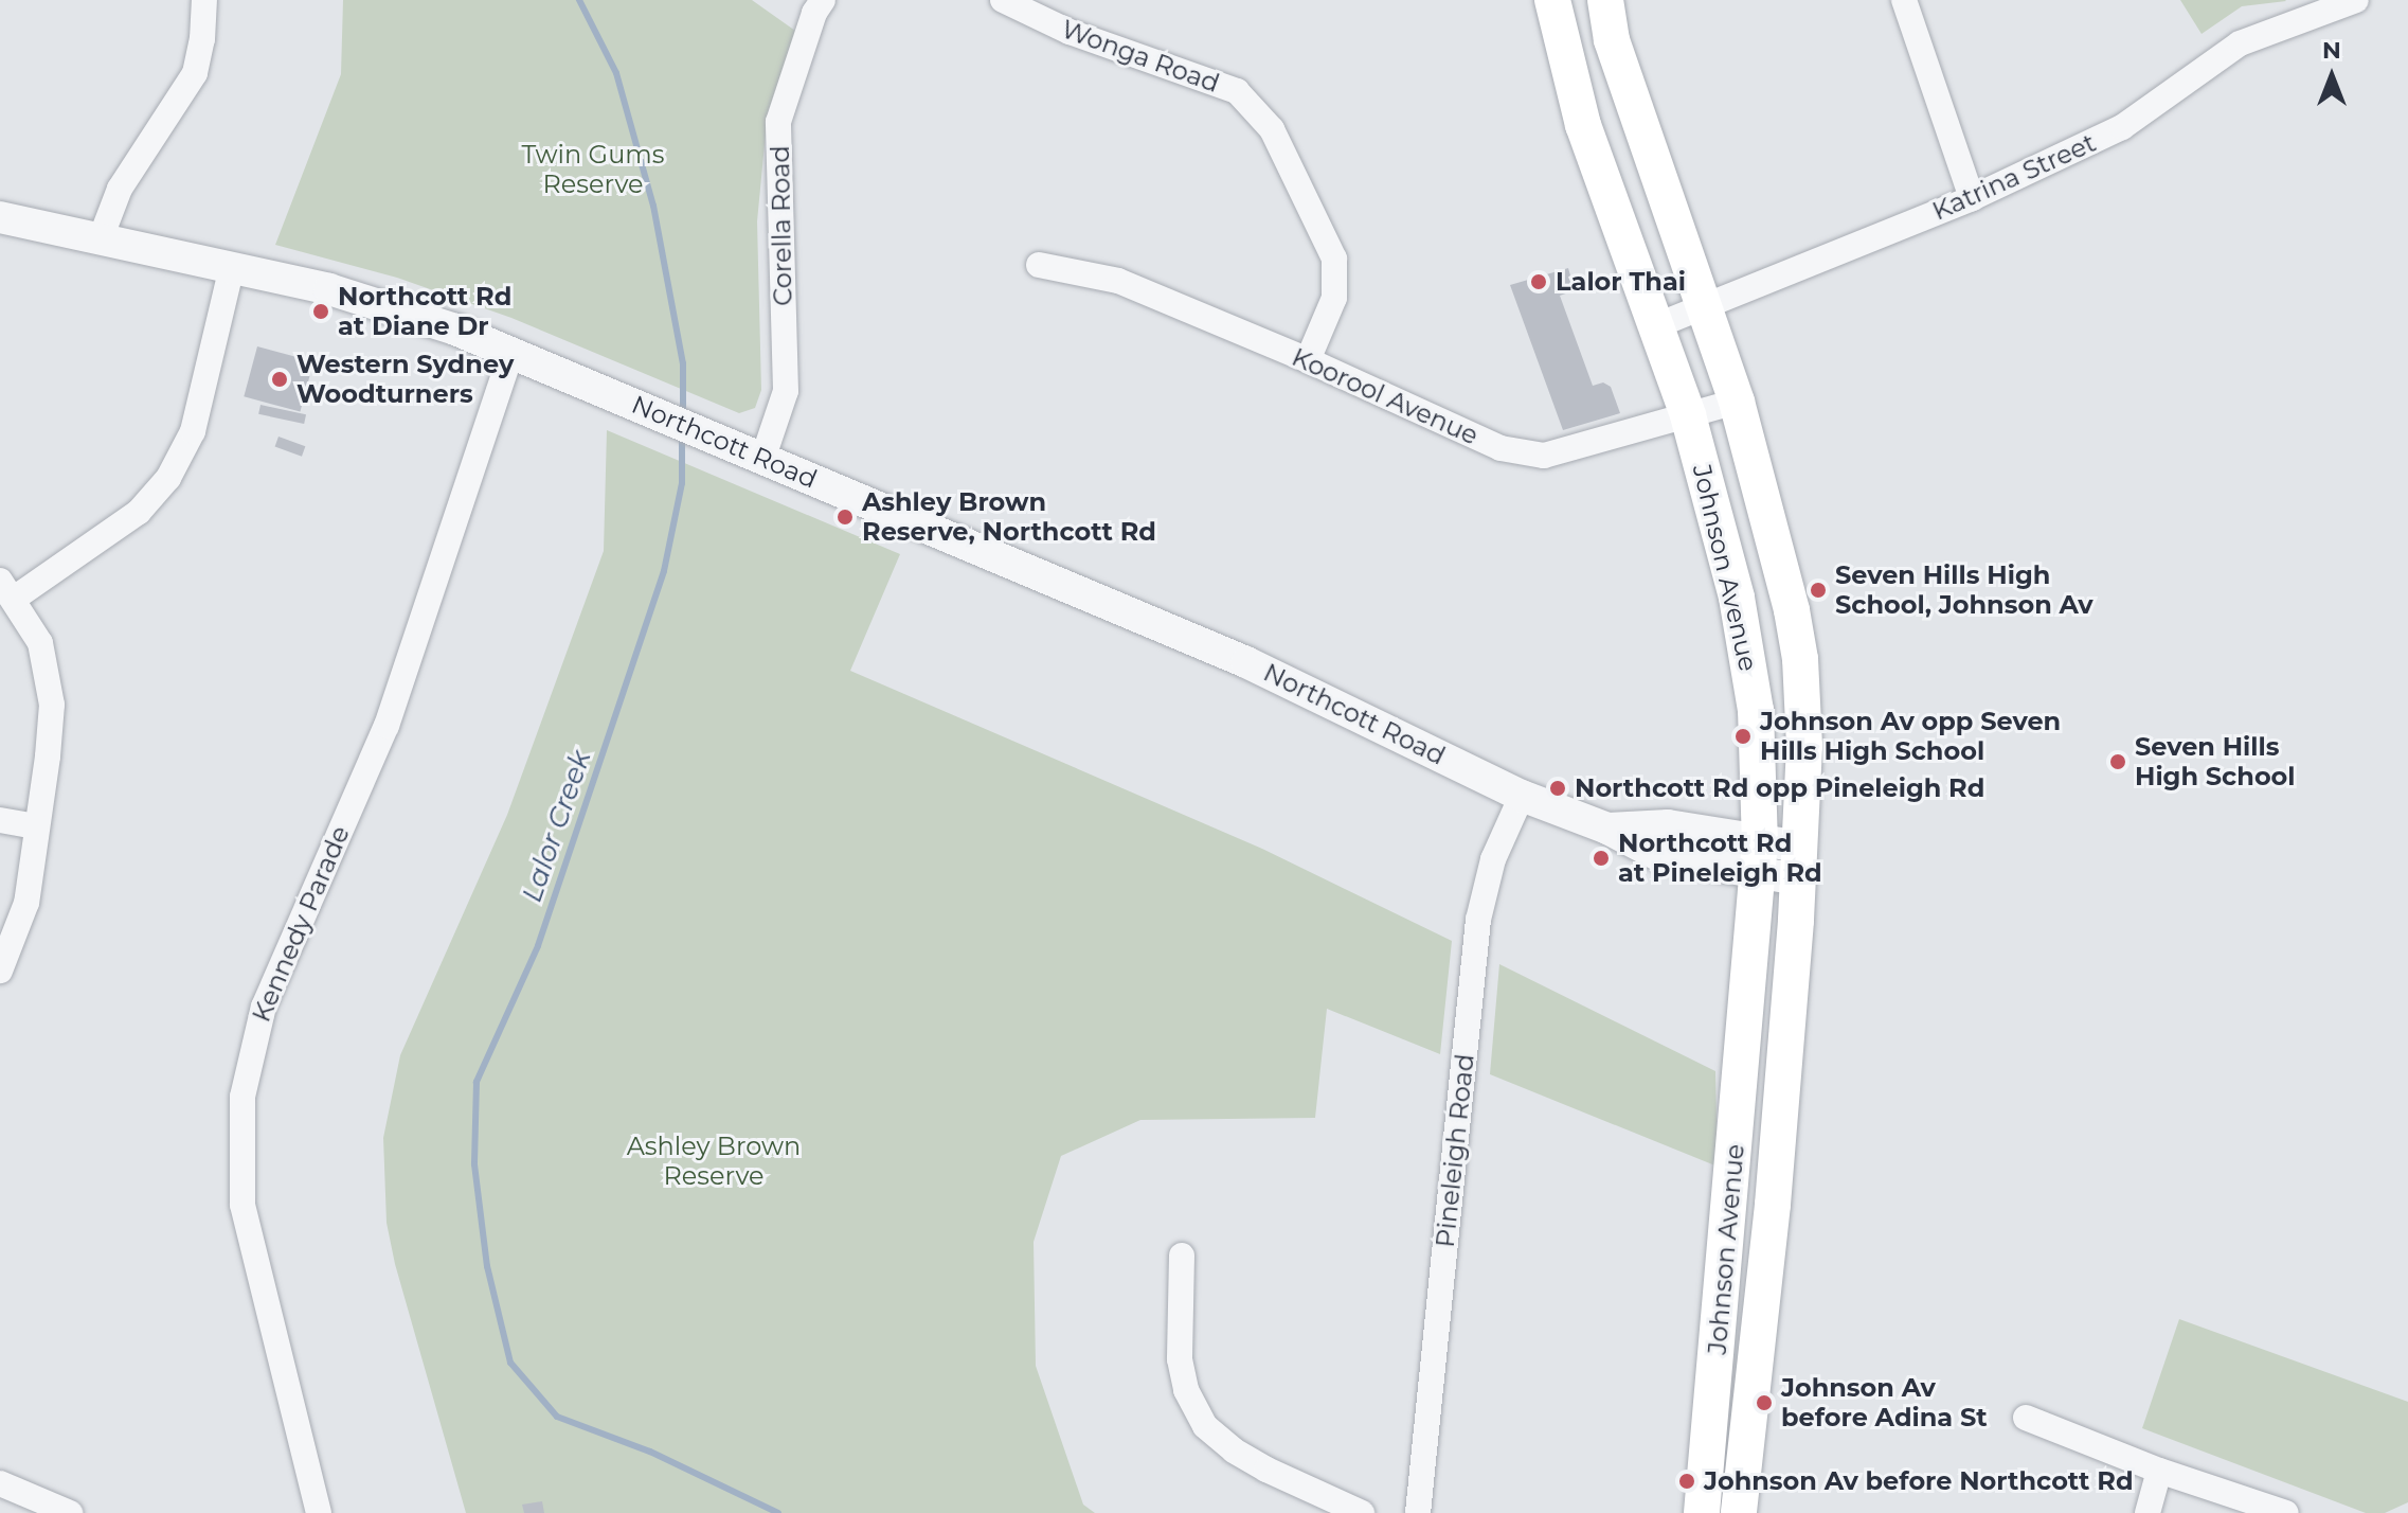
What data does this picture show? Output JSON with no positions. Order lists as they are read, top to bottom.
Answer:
{
  "streets": {
    "main road": ["Johnson Avenue"],
    "street": [
      "Wonga Road",
      "Katrina Street",
      "Corella Road",
      "Koorool Avenue",
      "Northcott Road",
      "Kennedy Parade",
      "Pineleigh Road"
    ]
  },
  "crossings": [
    ["Wonga Road", "Koorool Avenue"],
    ["Katrina Street", "Johnson Avenue"],
    ["Corella Road", "Northcott Road"],
    ["Koorool Avenue", "Johnson Avenue"],
    ["Northcott Road", "Johnson Avenue"],
    ["Northcott Road", "Kennedy Parade"],
    ["Northcott Road", "Pineleigh Road"]
  ],
  "water": ["Lalor Creek"],
  "parks": ["Twin Gums Reserve", "Ashley Brown Reserve"],
  "places": [
    "Lalor Thai",
    "Northcott Rd at Diane Dr",
    "Western Sydney Woodturners",
    "Ashley Brown Reserve, Northcott Rd",
    "Seven Hills High School, Johnson Av",
    "Johnson Av opp Seven Hills High School",
    "Seven Hills High School",
    "Northcott Rd opp Pineleigh Rd",
    "Northcott Rd at Pineleigh Rd",
    "Johnson Av before Adina St",
    "Johnson Av before Northcott Rd"
  ],
  "north": "top"
}
